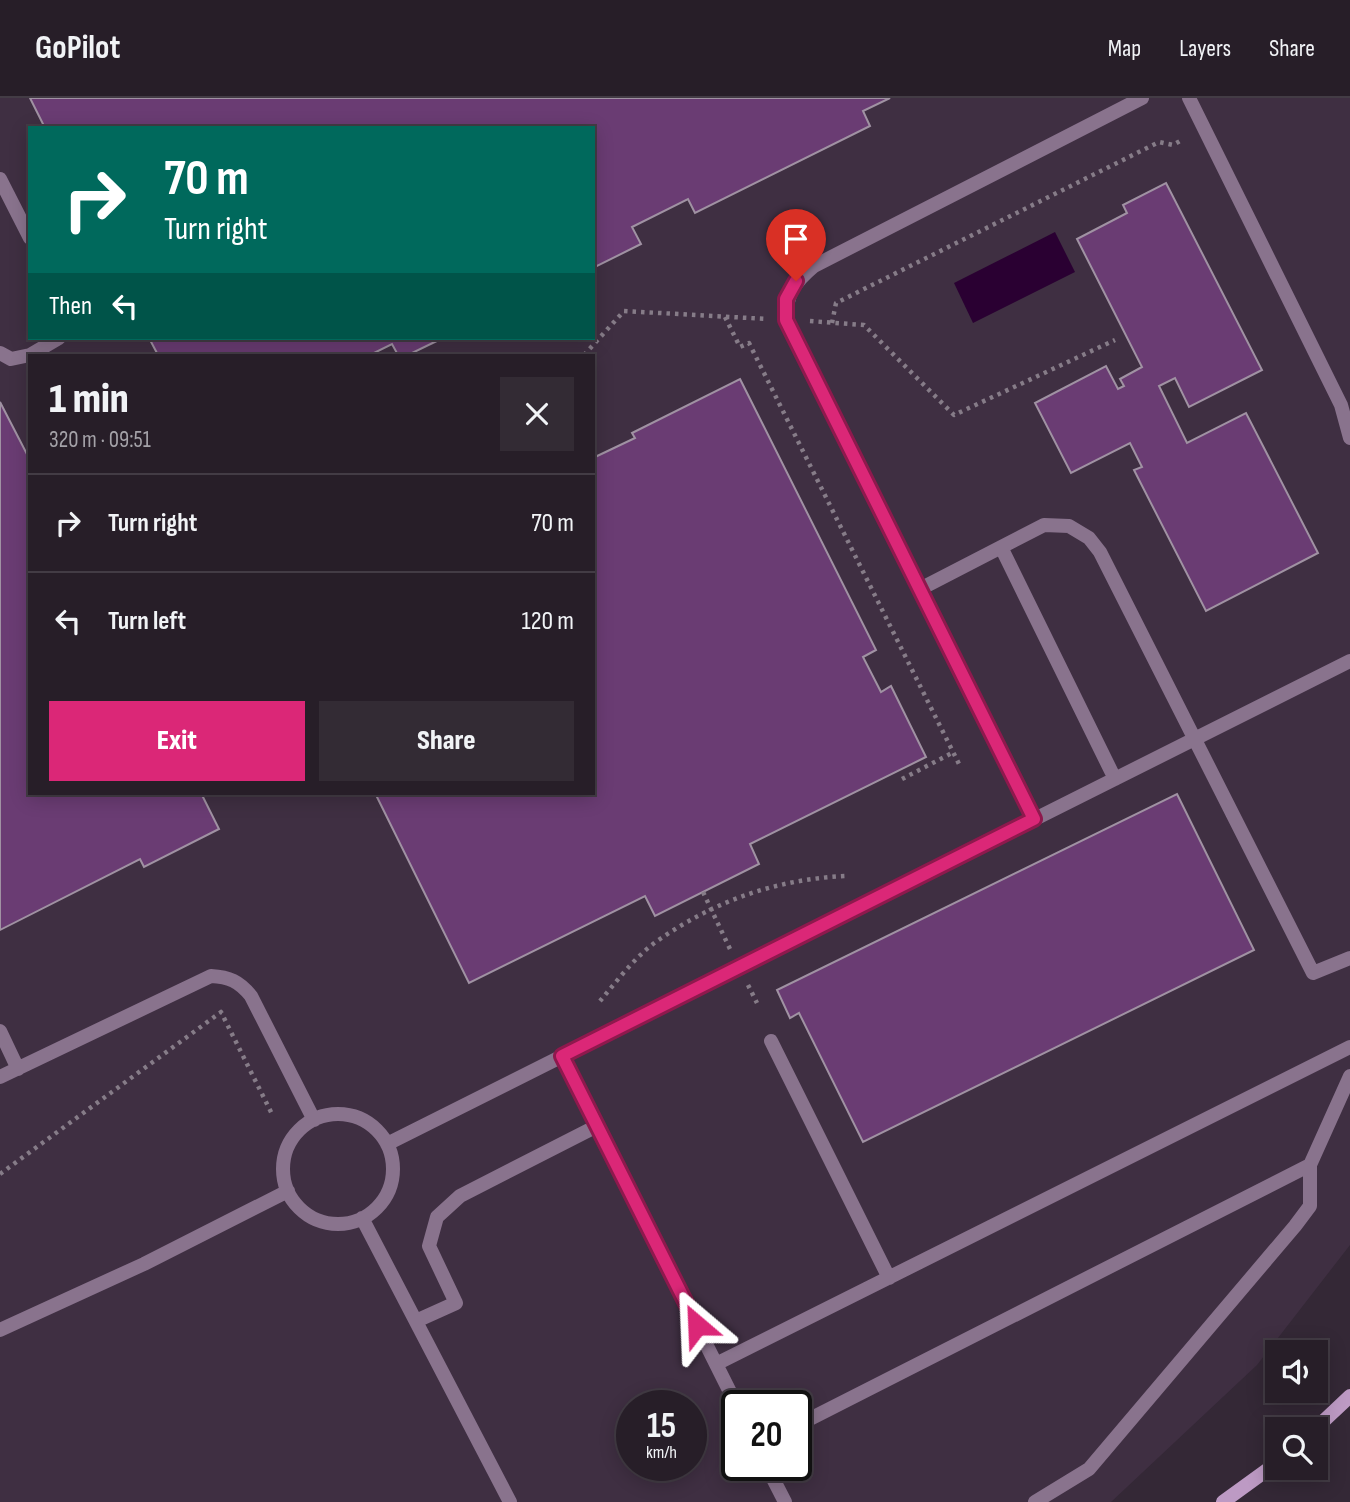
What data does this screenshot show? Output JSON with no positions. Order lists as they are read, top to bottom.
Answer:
{
  "page": {
    "header": "GoPilot",
    "nav": ["Map", "Layers", "Share"],
    "turn": ["70 m", "Turn right"],
    "then": "Then",
    "heading": ["1 min", "320 m · 09:51"],
    "list": [
      {
        "name": "Turn right",
        "value": "70 m"
      },
      {
        "name": "Turn left",
        "value": "120 m"
      }
    ],
    "buttons": ["Exit", "Share"],
    "speed": "15 km/h",
    "limit": "20"
  }
}
